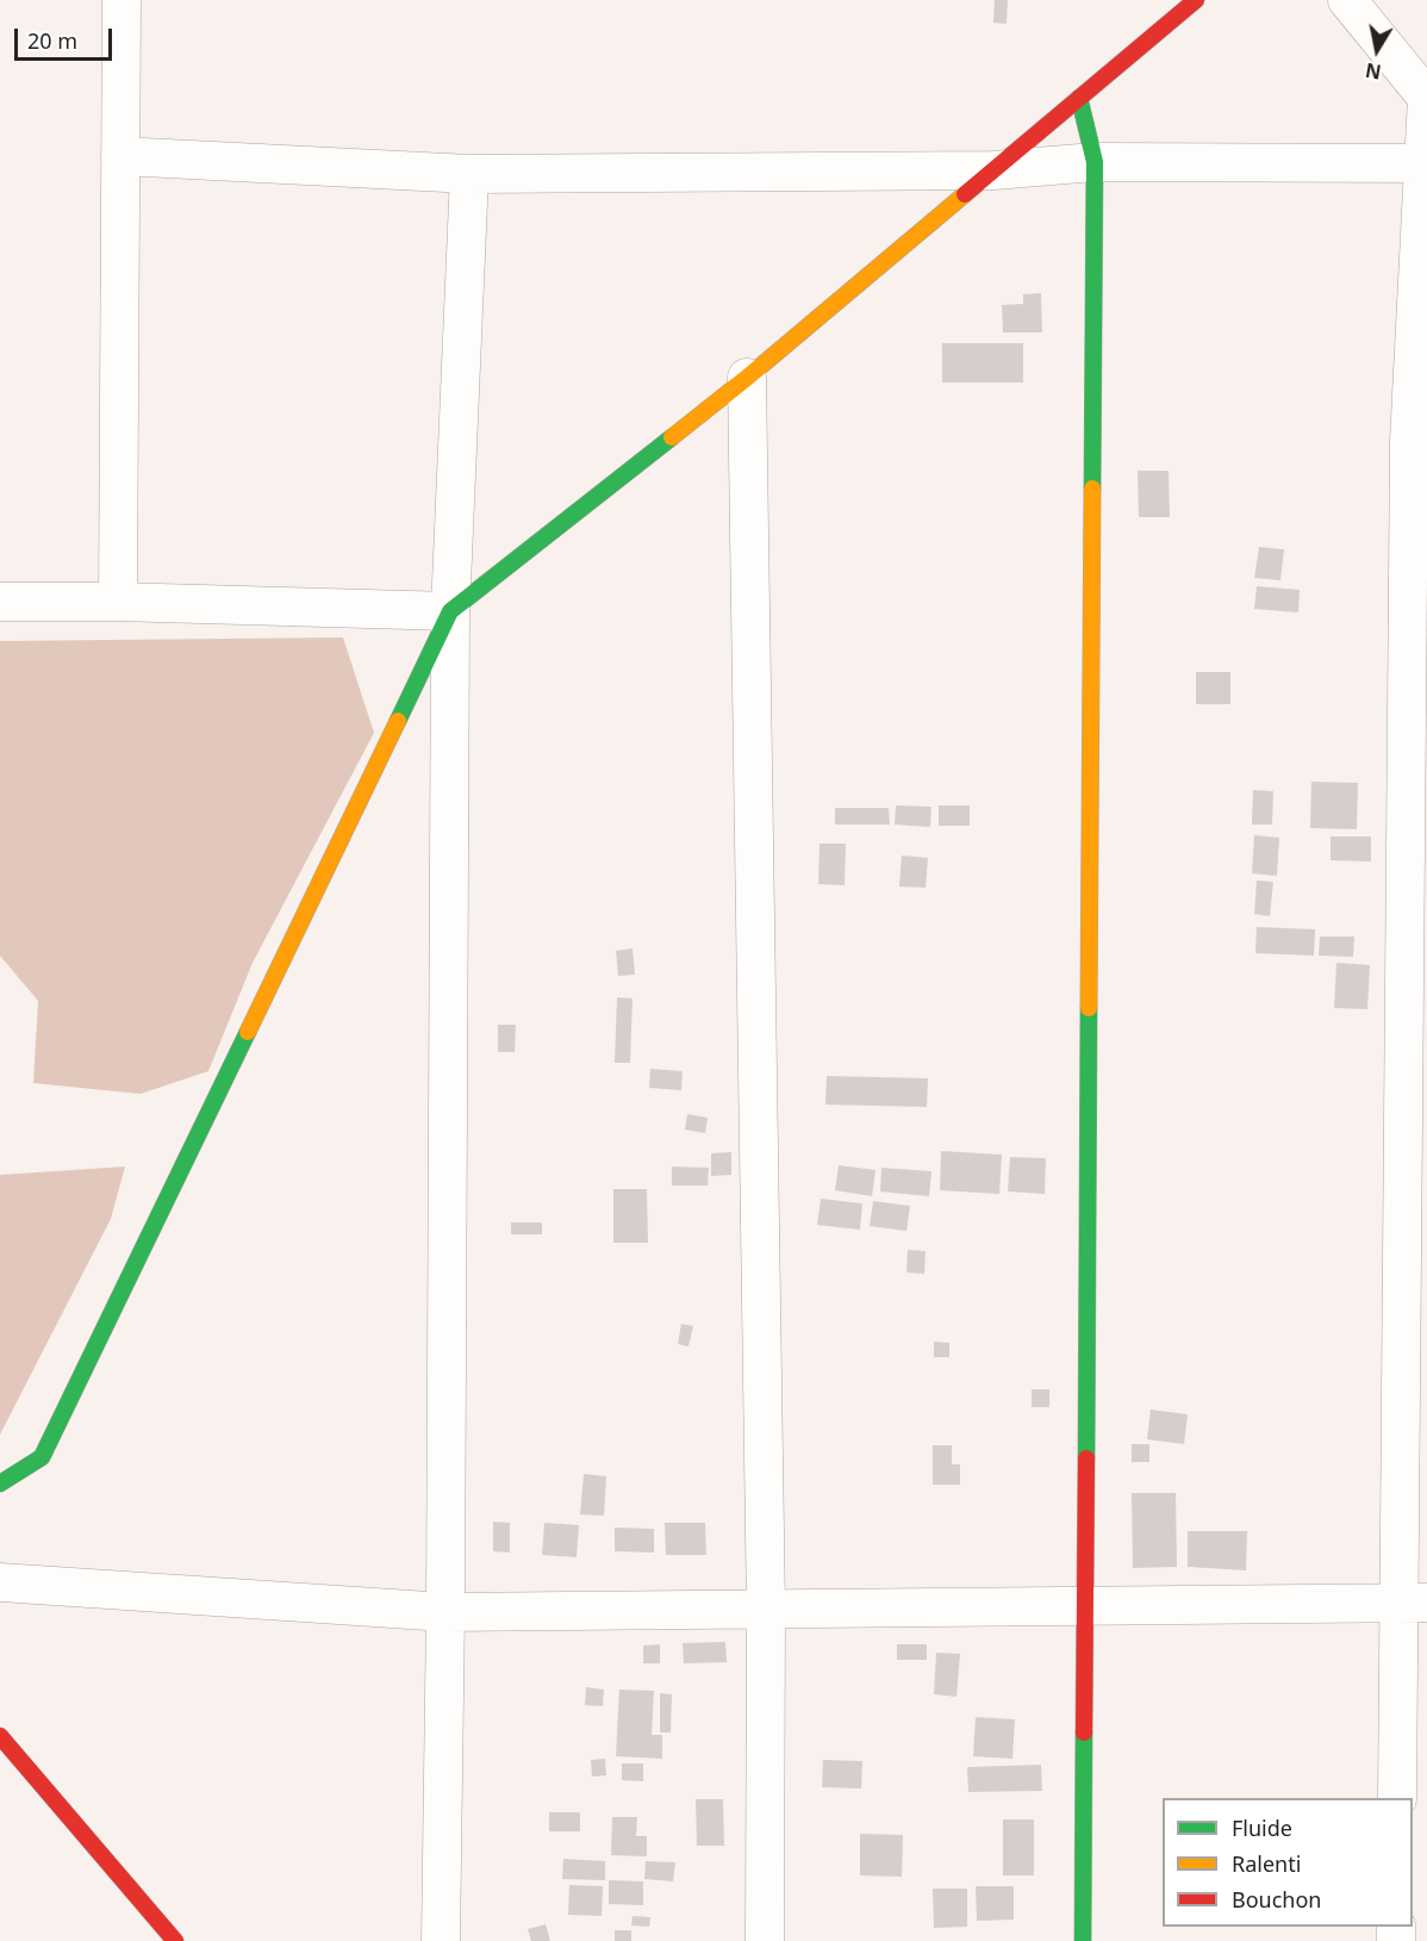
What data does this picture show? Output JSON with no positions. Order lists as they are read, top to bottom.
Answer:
{
  "legend": ["Fluide", "Ralenti", "Bouchon"],
  "scale_bar": "20 m",
  "north": "bottom"
}
